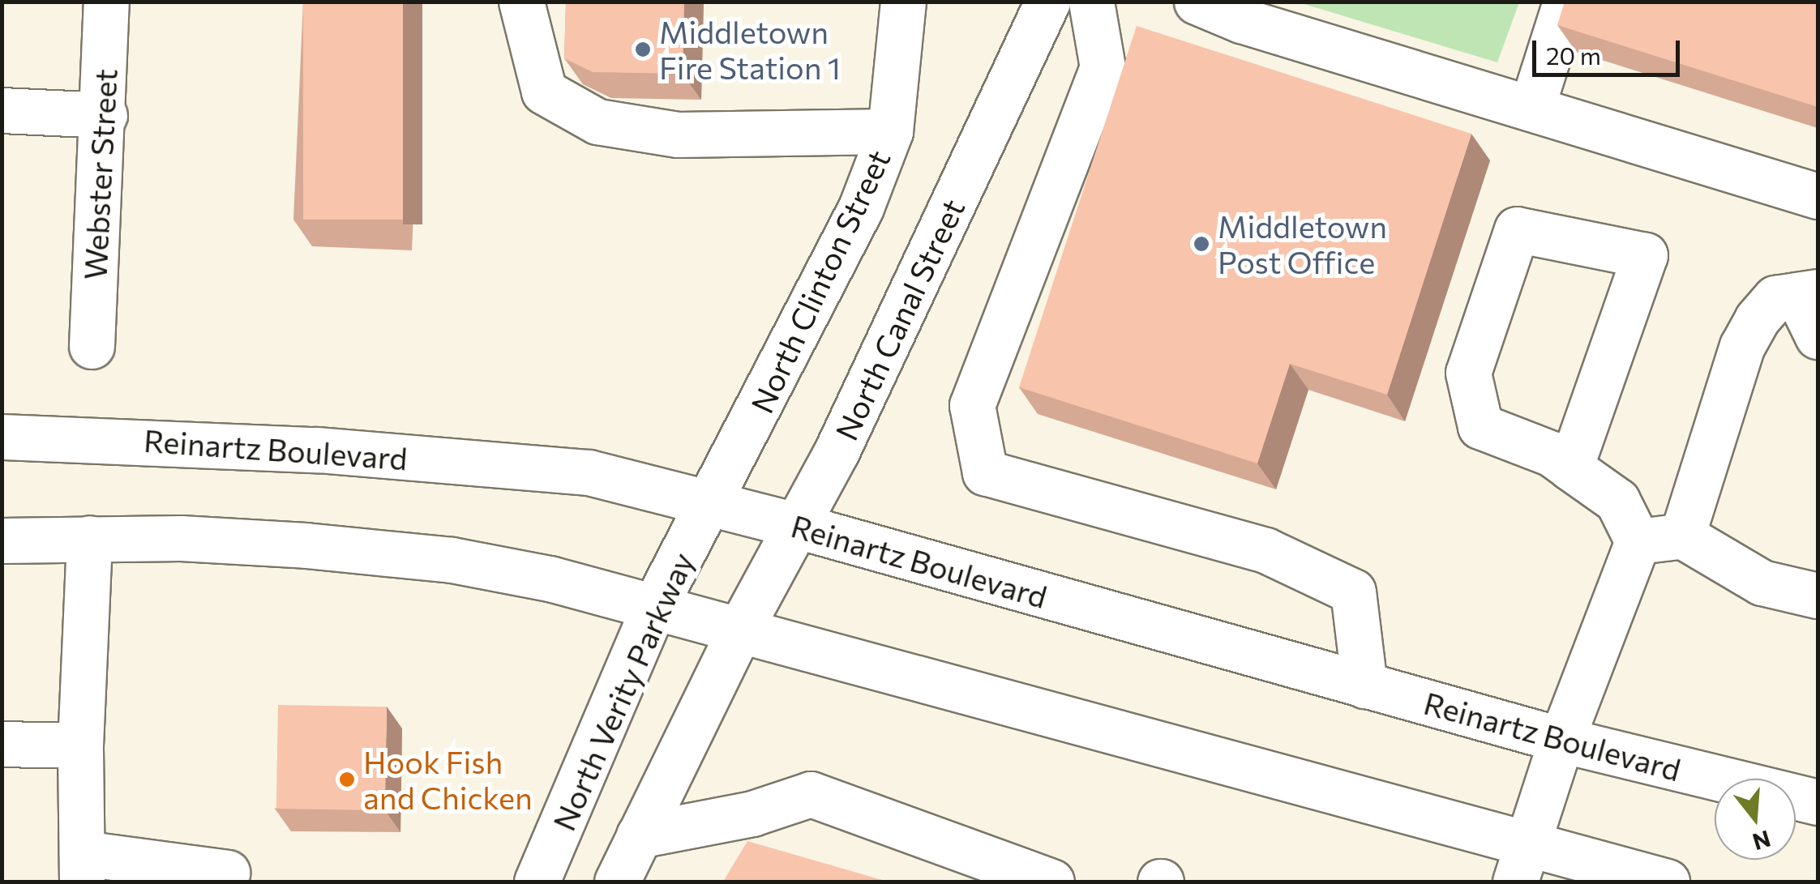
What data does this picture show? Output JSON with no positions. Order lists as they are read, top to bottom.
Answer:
{
  "streets": {
    "main road": [
      "Webster Street",
      "North Clinton Street",
      "North Canal Street",
      "Reinartz Boulevard",
      "North Verity Parkway"
    ]
  },
  "crossings": [
    ["North Clinton Street", "Reinartz Boulevard"],
    ["North Clinton Street", "North Verity Parkway"],
    ["North Canal Street", "Reinartz Boulevard"],
    ["Reinartz Boulevard", "North Verity Parkway"]
  ],
  "places": ["Middletown Fire Station 1", "Middletown Post Office", "Hook Fish and Chicken"],
  "scale_bar": "20 m",
  "north": "bottom"
}
